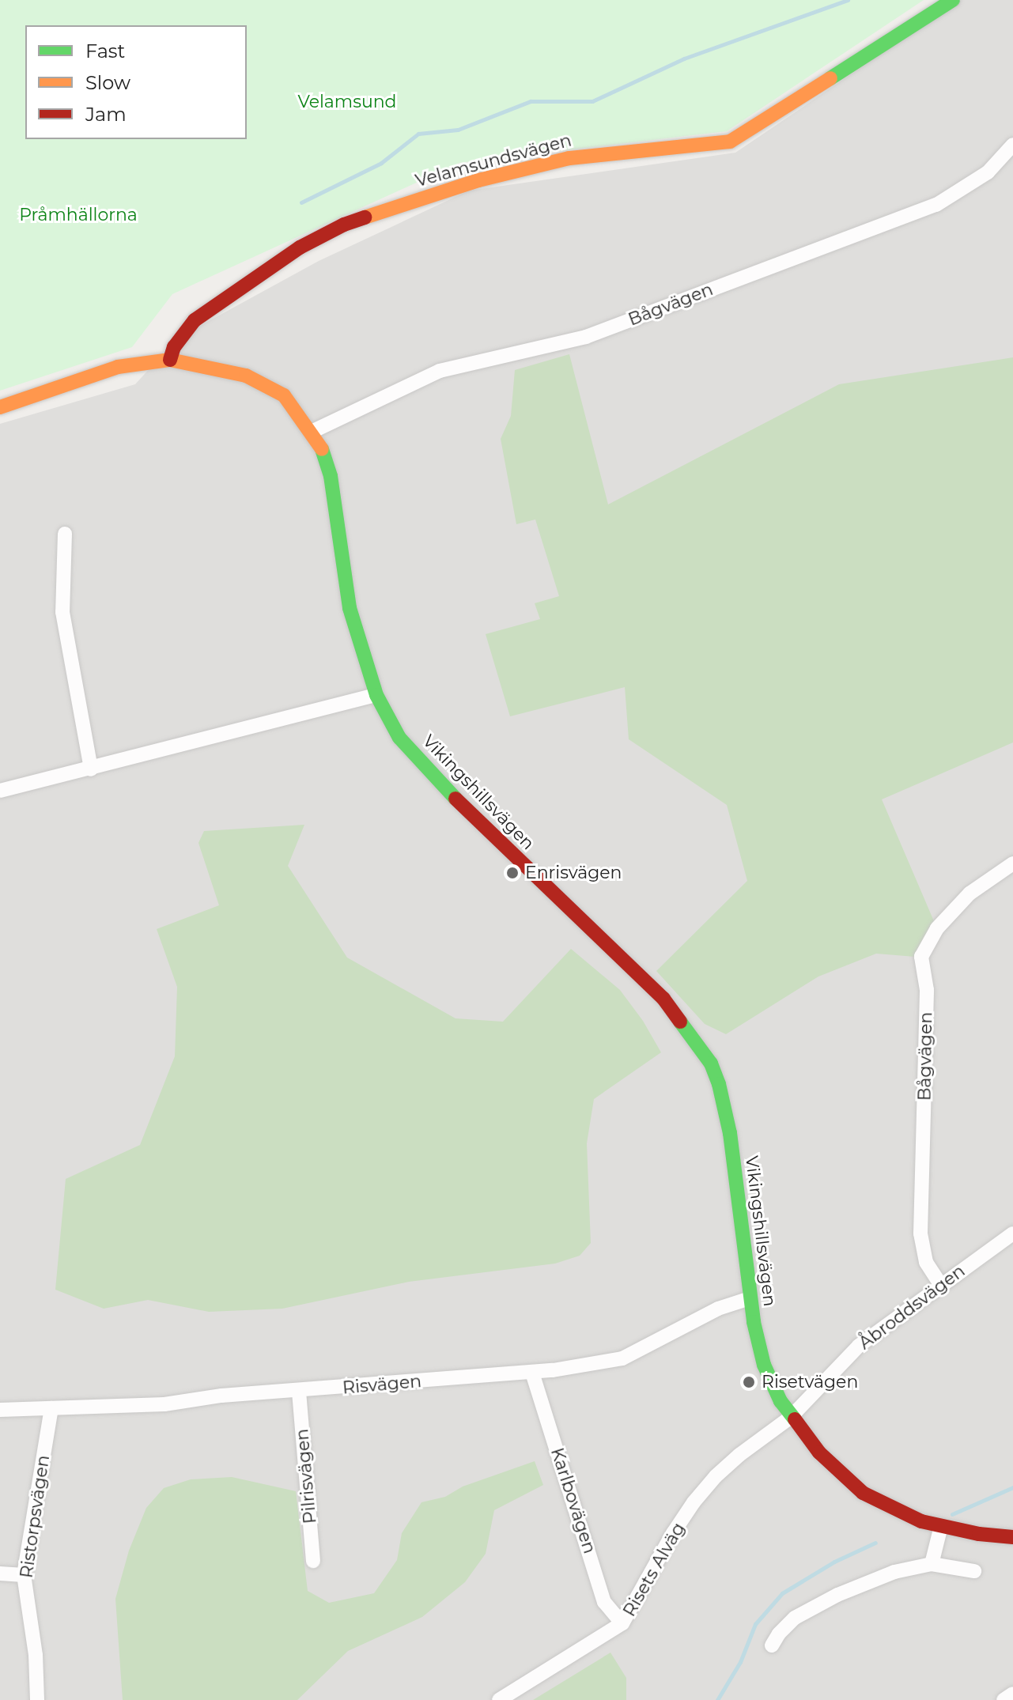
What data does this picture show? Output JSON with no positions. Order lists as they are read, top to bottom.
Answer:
{
  "streets": {
    "street": [
      "Velamsundsvägen",
      "Bågvägen",
      "Vikingshillsvägen",
      "Åbroddsvägen",
      "Risvägen",
      "Pilrisvägen",
      "Karlbovägen",
      "Ristorpsvägen",
      "Risets Alväg"
    ]
  },
  "crossings": [
    ["Velamsundsvägen", "Vikingshillsvägen"],
    ["Bågvägen", "Vikingshillsvägen"],
    ["Bågvägen", "Åbroddsvägen"],
    ["Vikingshillsvägen", "Åbroddsvägen"],
    ["Vikingshillsvägen", "Risvägen"],
    ["Vikingshillsvägen", "Risets Alväg"],
    ["Åbroddsvägen", "Risets Alväg"],
    ["Risvägen", "Pilrisvägen"],
    ["Risvägen", "Karlbovägen"],
    ["Risvägen", "Ristorpsvägen"],
    ["Karlbovägen", "Risets Alväg"]
  ],
  "parks": ["Velamsund", "Pråmhällorna"],
  "places": ["Enrisvägen", "Risetvägen"],
  "legend": ["Fast", "Slow", "Jam"]
}
